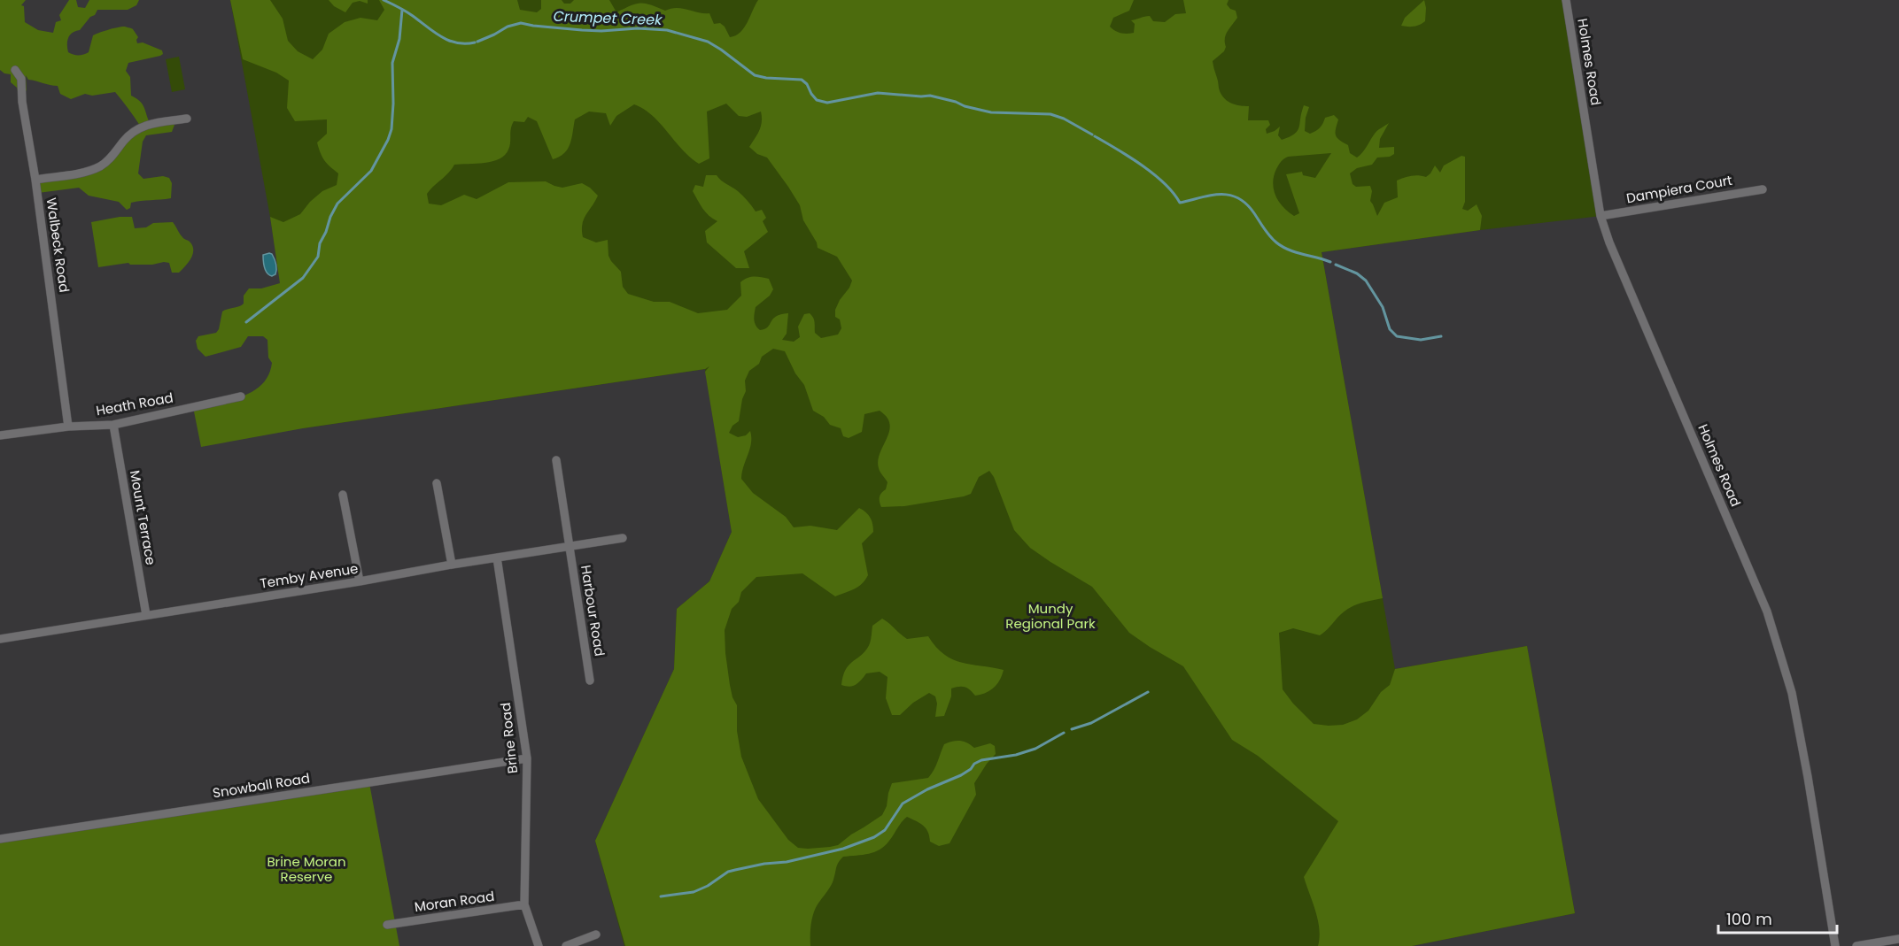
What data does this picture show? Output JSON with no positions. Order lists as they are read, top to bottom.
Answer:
{
  "streets": {
    "street": [
      "Holmes Road",
      "Dampiera Court",
      "Walbeck Road",
      "Heath Road",
      "Mount Terrace",
      "Temby Avenue",
      "Harbour Road",
      "Brine Road",
      "Snowball Road",
      "Moran Road"
    ]
  },
  "crossings": [
    ["Holmes Road", "Dampiera Court"],
    ["Walbeck Road", "Heath Road"],
    ["Heath Road", "Mount Terrace"],
    ["Mount Terrace", "Temby Avenue"],
    ["Temby Avenue", "Harbour Road"],
    ["Temby Avenue", "Brine Road"],
    ["Brine Road", "Snowball Road"],
    ["Brine Road", "Moran Road"]
  ],
  "water": ["Crumpet Creek"],
  "parks": ["Mundy Regional Park", "Brine Moran Reserve"],
  "scale_bar": "100 m"
}
